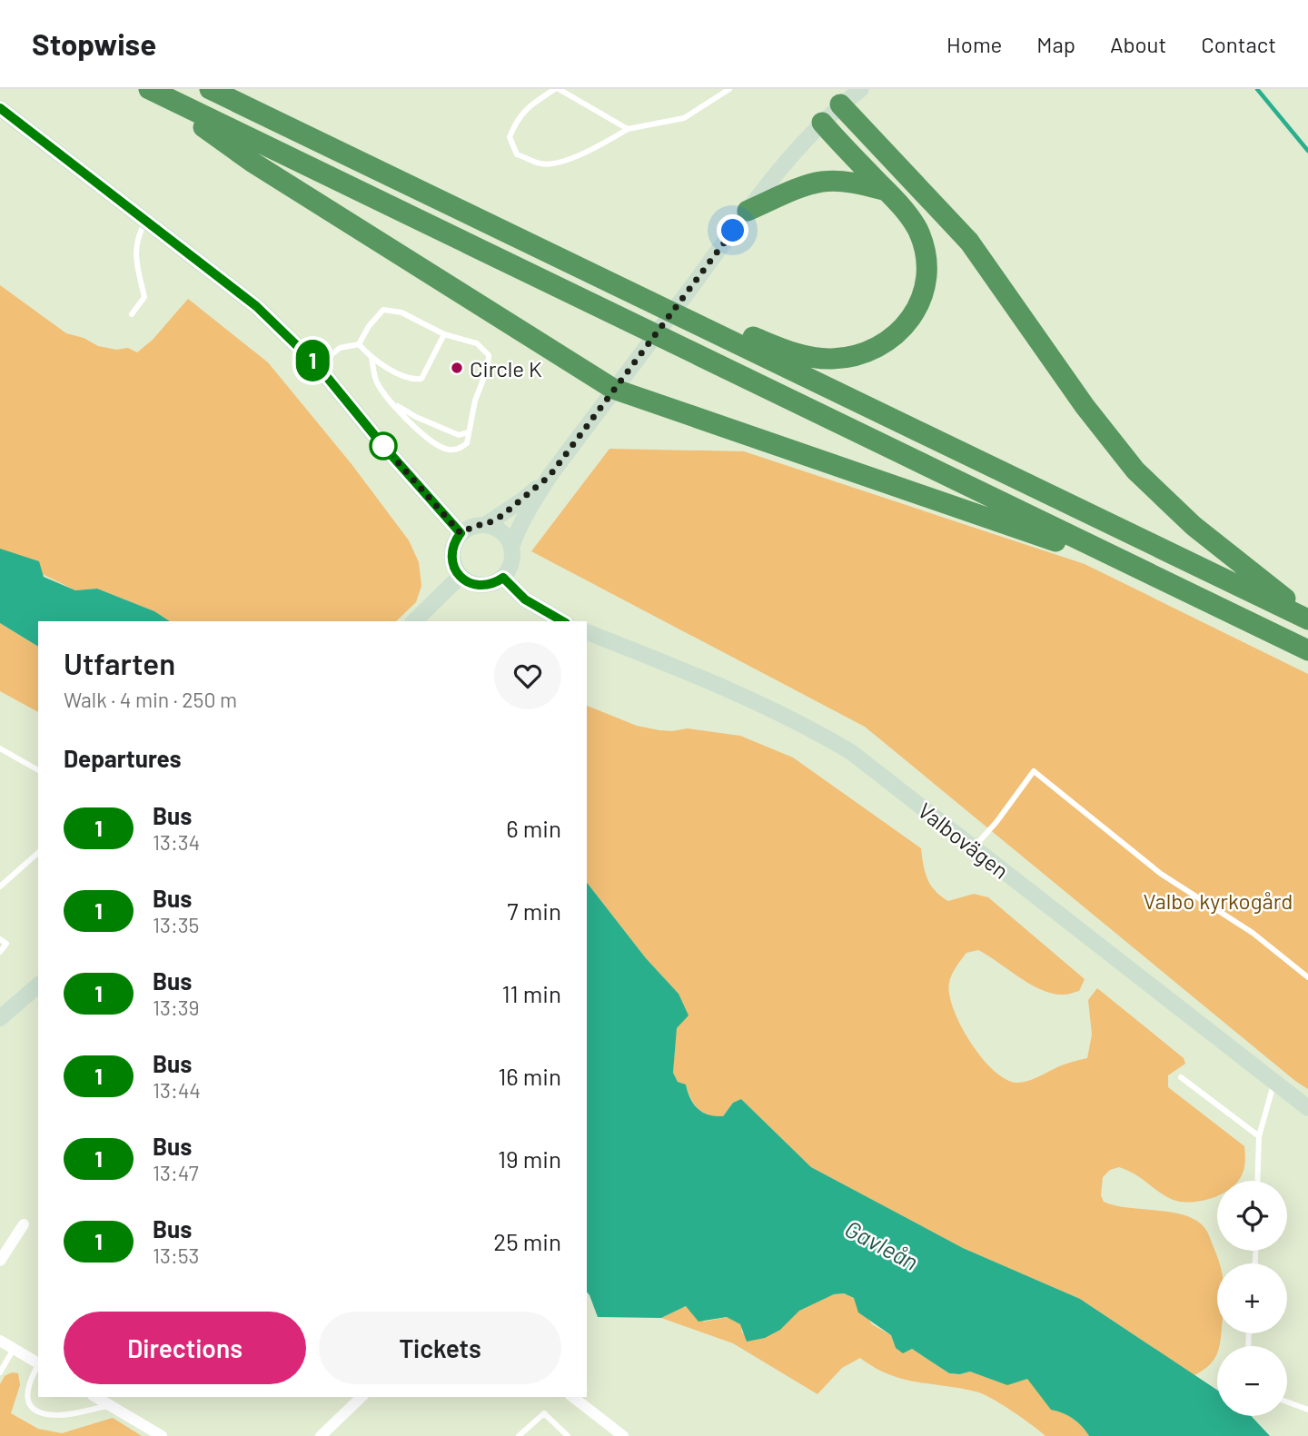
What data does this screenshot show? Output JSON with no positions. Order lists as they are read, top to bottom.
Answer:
{
  "streets": {
    "main road": ["Valbovägen"]
  },
  "water": ["Gavleån"],
  "parks": ["Valbo kyrkogård"],
  "places": ["Circle K"],
  "lines": ["bus line 1"],
  "page": {
    "header": "Stopwise",
    "nav": [
      "Home",
      "Map",
      "About",
      "Contact"
    ],
    "on_map": "1",
    "heading": [
      ["Utfarten", "Walk · 4 min · 250 m"],
      "Departures"
    ],
    "list": [
      {
        "mark": "1",
        "name": "Bus",
        "note": "13:34",
        "value": "6 min"
      },
      {
        "mark": "1",
        "name": "Bus",
        "note": "13:35",
        "value": "7 min"
      },
      {
        "mark": "1",
        "name": "Bus",
        "note": "13:39",
        "value": "11 min"
      },
      {
        "mark": "1",
        "name": "Bus",
        "note": "13:44",
        "value": "16 min"
      },
      {
        "mark": "1",
        "name": "Bus",
        "note": "13:47",
        "value": "19 min"
      },
      {
        "mark": "1",
        "name": "Bus",
        "note": "13:53",
        "value": "25 min"
      }
    ],
    "map_buttons": ["+", "−"],
    "buttons": ["Directions", "Tickets"]
  }
}
